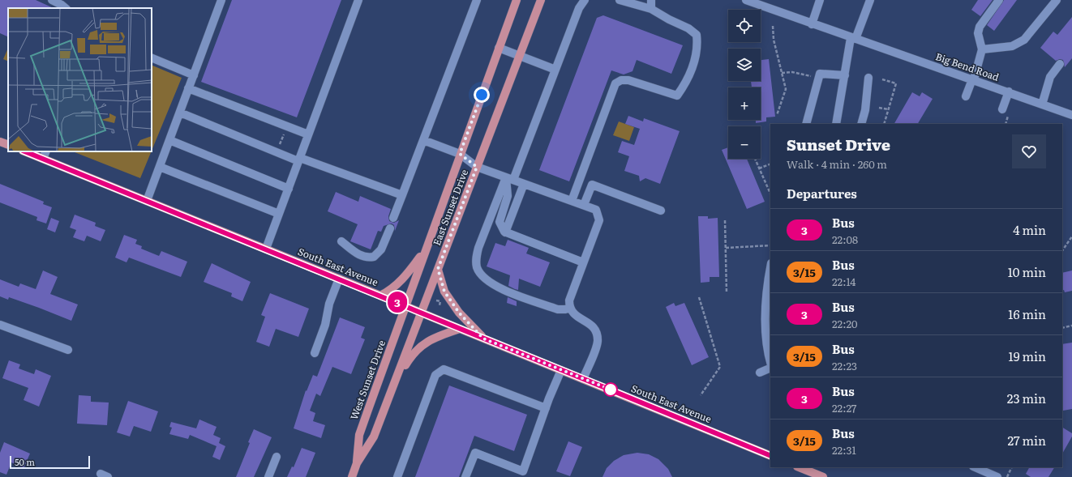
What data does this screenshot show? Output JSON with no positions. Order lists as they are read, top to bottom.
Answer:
{
  "streets": {
    "main road": ["East Sunset Drive", "South East Avenue", "West Sunset Drive"],
    "street": ["Big Bend Road"]
  },
  "crossings": [
    ["East Sunset Drive", "South East Avenue"],
    ["East Sunset Drive", "West Sunset Drive"],
    ["South East Avenue", "West Sunset Drive"]
  ],
  "lines": ["bus line 3"],
  "scale_bar": "50 m",
  "page": {
    "on_map": "3",
    "map_buttons": ["+", "−"],
    "heading": [
      ["Sunset Drive", "Walk · 4 min · 260 m"],
      "Departures"
    ],
    "list": [
      {
        "mark": "3",
        "name": "Bus",
        "note": "22:08",
        "value": "4 min"
      },
      {
        "mark": "3/15",
        "name": "Bus",
        "note": "22:14",
        "value": "10 min"
      },
      {
        "mark": "3",
        "name": "Bus",
        "note": "22:20",
        "value": "16 min"
      },
      {
        "mark": "3/15",
        "name": "Bus",
        "note": "22:23",
        "value": "19 min"
      },
      {
        "mark": "3",
        "name": "Bus",
        "note": "22:27",
        "value": "23 min"
      },
      {
        "mark": "3/15",
        "name": "Bus",
        "note": "22:31",
        "value": "27 min"
      }
    ],
    "scale": "50 m"
  }
}
